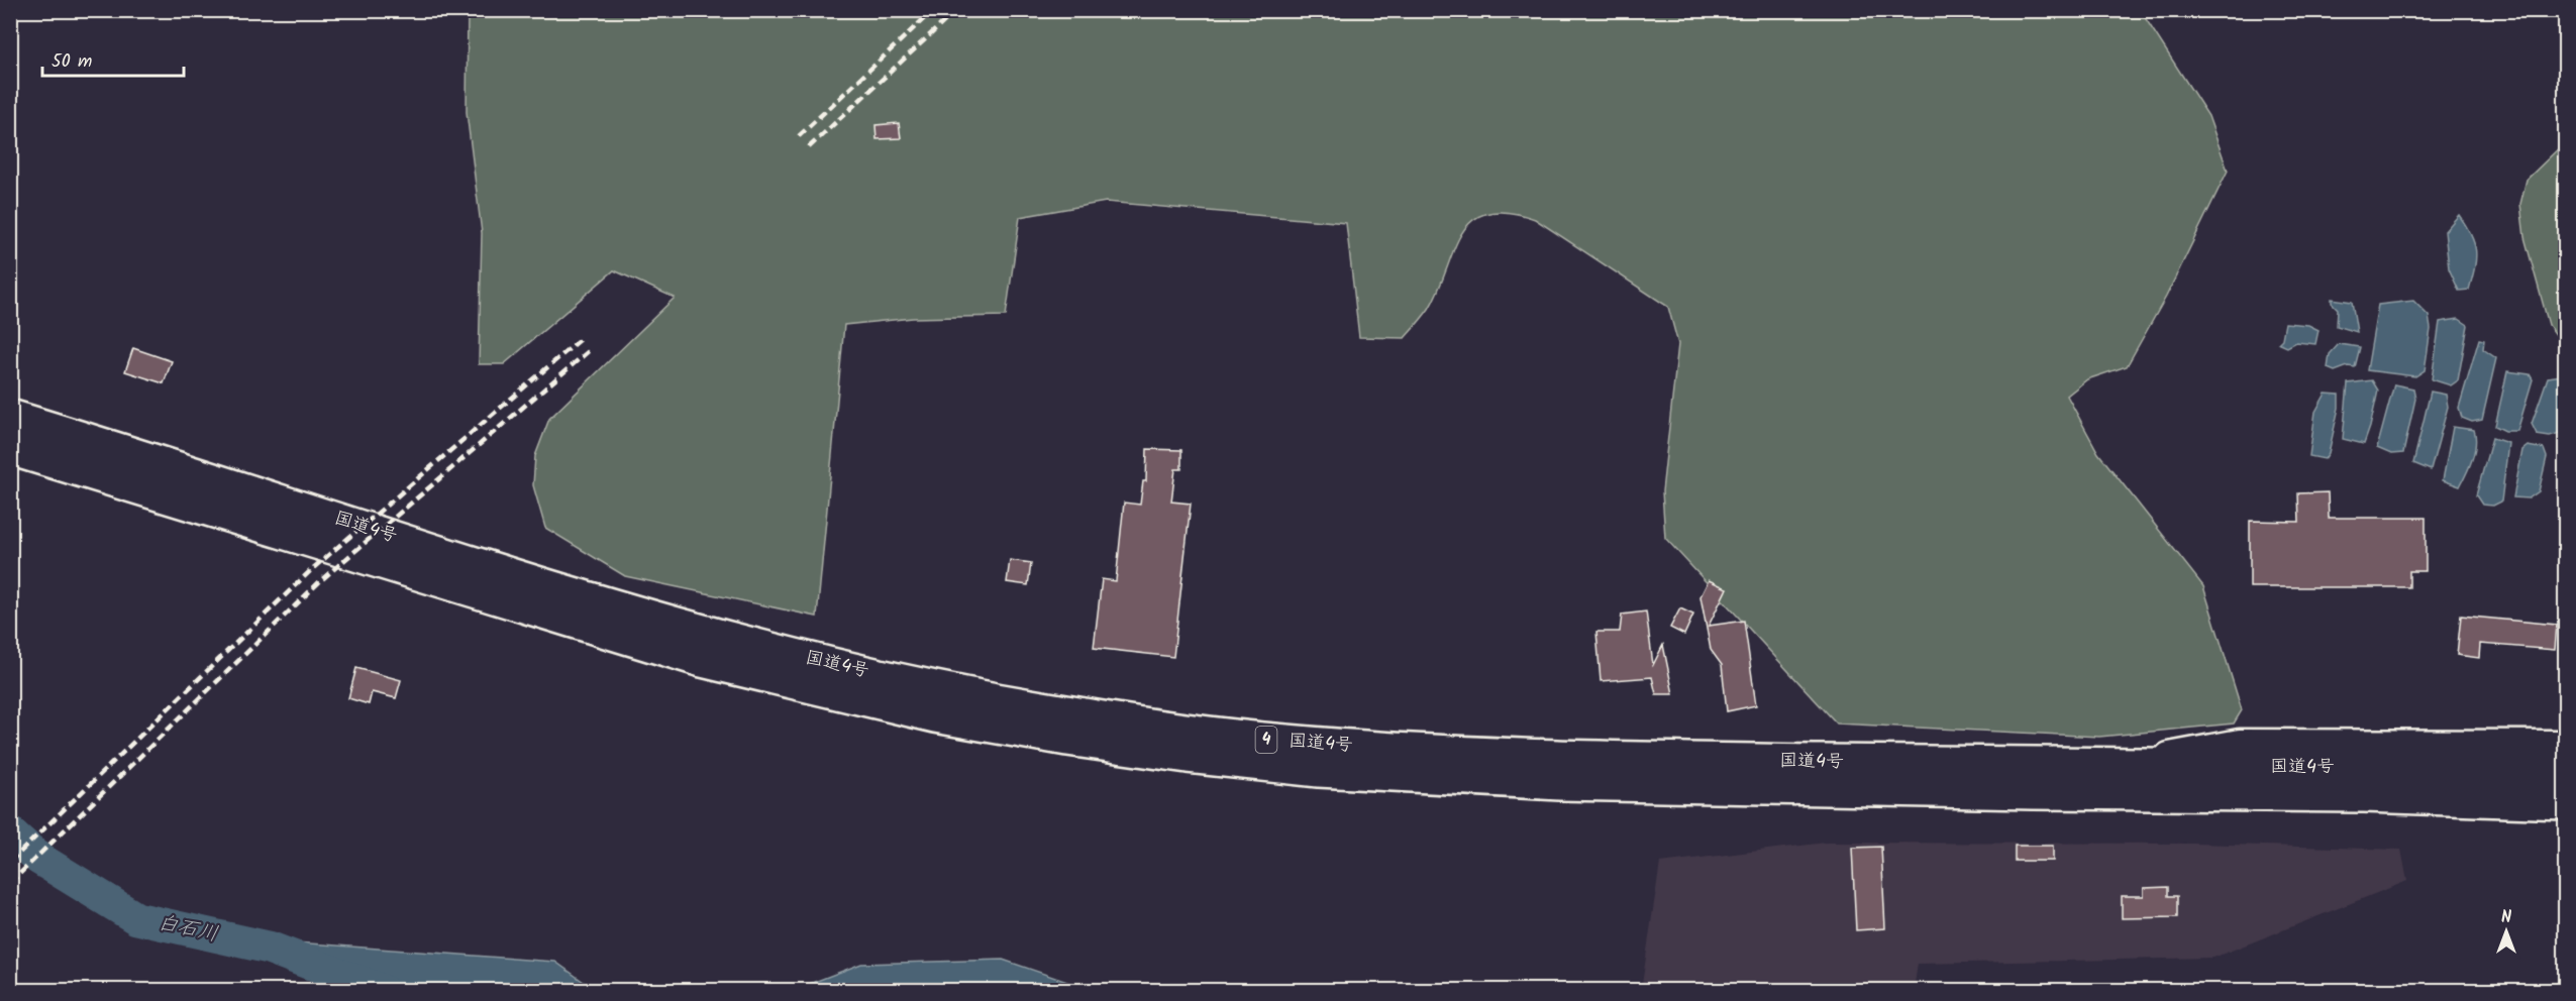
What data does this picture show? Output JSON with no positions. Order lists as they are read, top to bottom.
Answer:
{
  "streets": {
    "highway": ["国道4号", "4"]
  },
  "water": ["白石川"],
  "scale_bar": "50 m",
  "north": "top"
}
